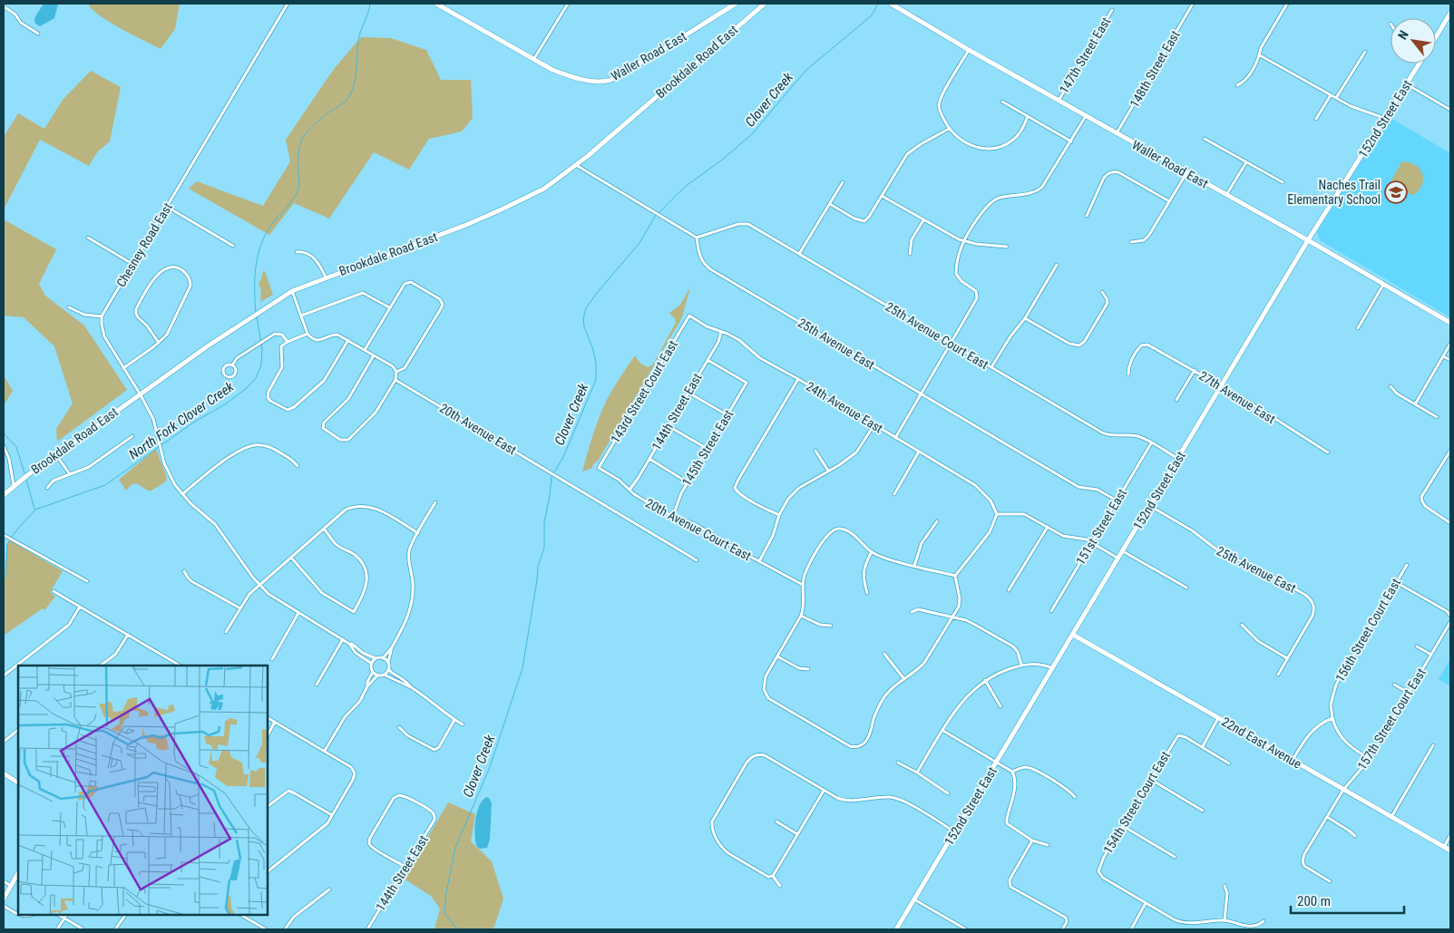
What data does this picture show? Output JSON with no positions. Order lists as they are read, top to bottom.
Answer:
{
  "streets": {
    "main road": [
      "Waller Road East",
      "Brookdale Road East",
      "152nd Street East",
      "22nd East Avenue"
    ],
    "street": [
      "147th Street East",
      "148th Street East",
      "Chesney Road East",
      "25th Avenue Court East",
      "25th Avenue East",
      "143rd Street Court East",
      "27th Avenue East",
      "24th Avenue East",
      "144th Street East",
      "20th Avenue East",
      "145th Street East",
      "151st Street East",
      "20th Avenue Court East",
      "156th Street Court East",
      "157th Street Court East",
      "154th Street Court East"
    ]
  },
  "crossings": [
    ["147th Street East", "Waller Road East"],
    ["Waller Road East", "148th Street East"],
    ["Waller Road East", "152nd Street East"],
    ["152nd Street East", "25th Avenue Court East"],
    ["152nd Street East", "25th Avenue East"],
    ["152nd Street East", "27th Avenue East"],
    ["152nd Street East", "22nd East Avenue"],
    ["25th Avenue Court East", "25th Avenue East"],
    ["25th Avenue Court East", "151st Street East"],
    ["25th Avenue East", "151st Street East"],
    ["143rd Street Court East", "24th Avenue East"],
    ["143rd Street Court East", "20th Avenue Court East"],
    ["24th Avenue East", "144th Street East"],
    ["144th Street East", "145th Street East"],
    ["144th Street East", "20th Avenue Court East"],
    ["145th Street East", "20th Avenue Court East"],
    ["157th Street Court East", "22nd East Avenue"]
  ],
  "water": ["Clover Creek", "North Fork Clover Creek"],
  "places": {
    "school or university": ["Naches Trail Elementary School"]
  },
  "scale_bar": "200 m",
  "north": "top left"
}
